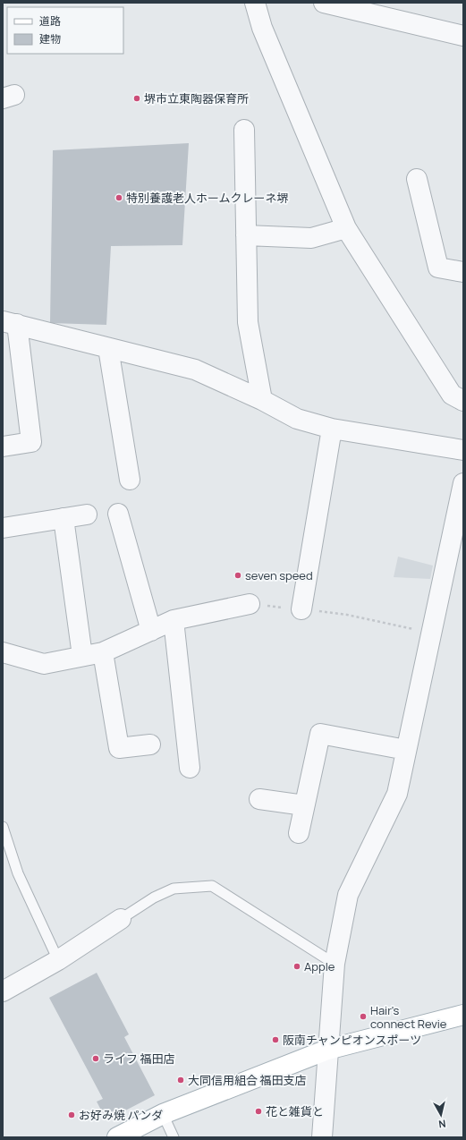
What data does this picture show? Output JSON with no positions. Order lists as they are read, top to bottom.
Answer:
{
  "places": [
    "堺市立東陶器保育所",
    "特別養護老人ホームクレーネ堺",
    "seven speed",
    "Apple",
    "Hair's connect Revie",
    "阪南チャンピオンスポーツ",
    "ライフ 福田店",
    "大同信用組合 福田支店",
    "花と雑貨と",
    "お好み焼 パンダ"
  ],
  "legend": ["道路", "建物"],
  "north": "bottom"
}
